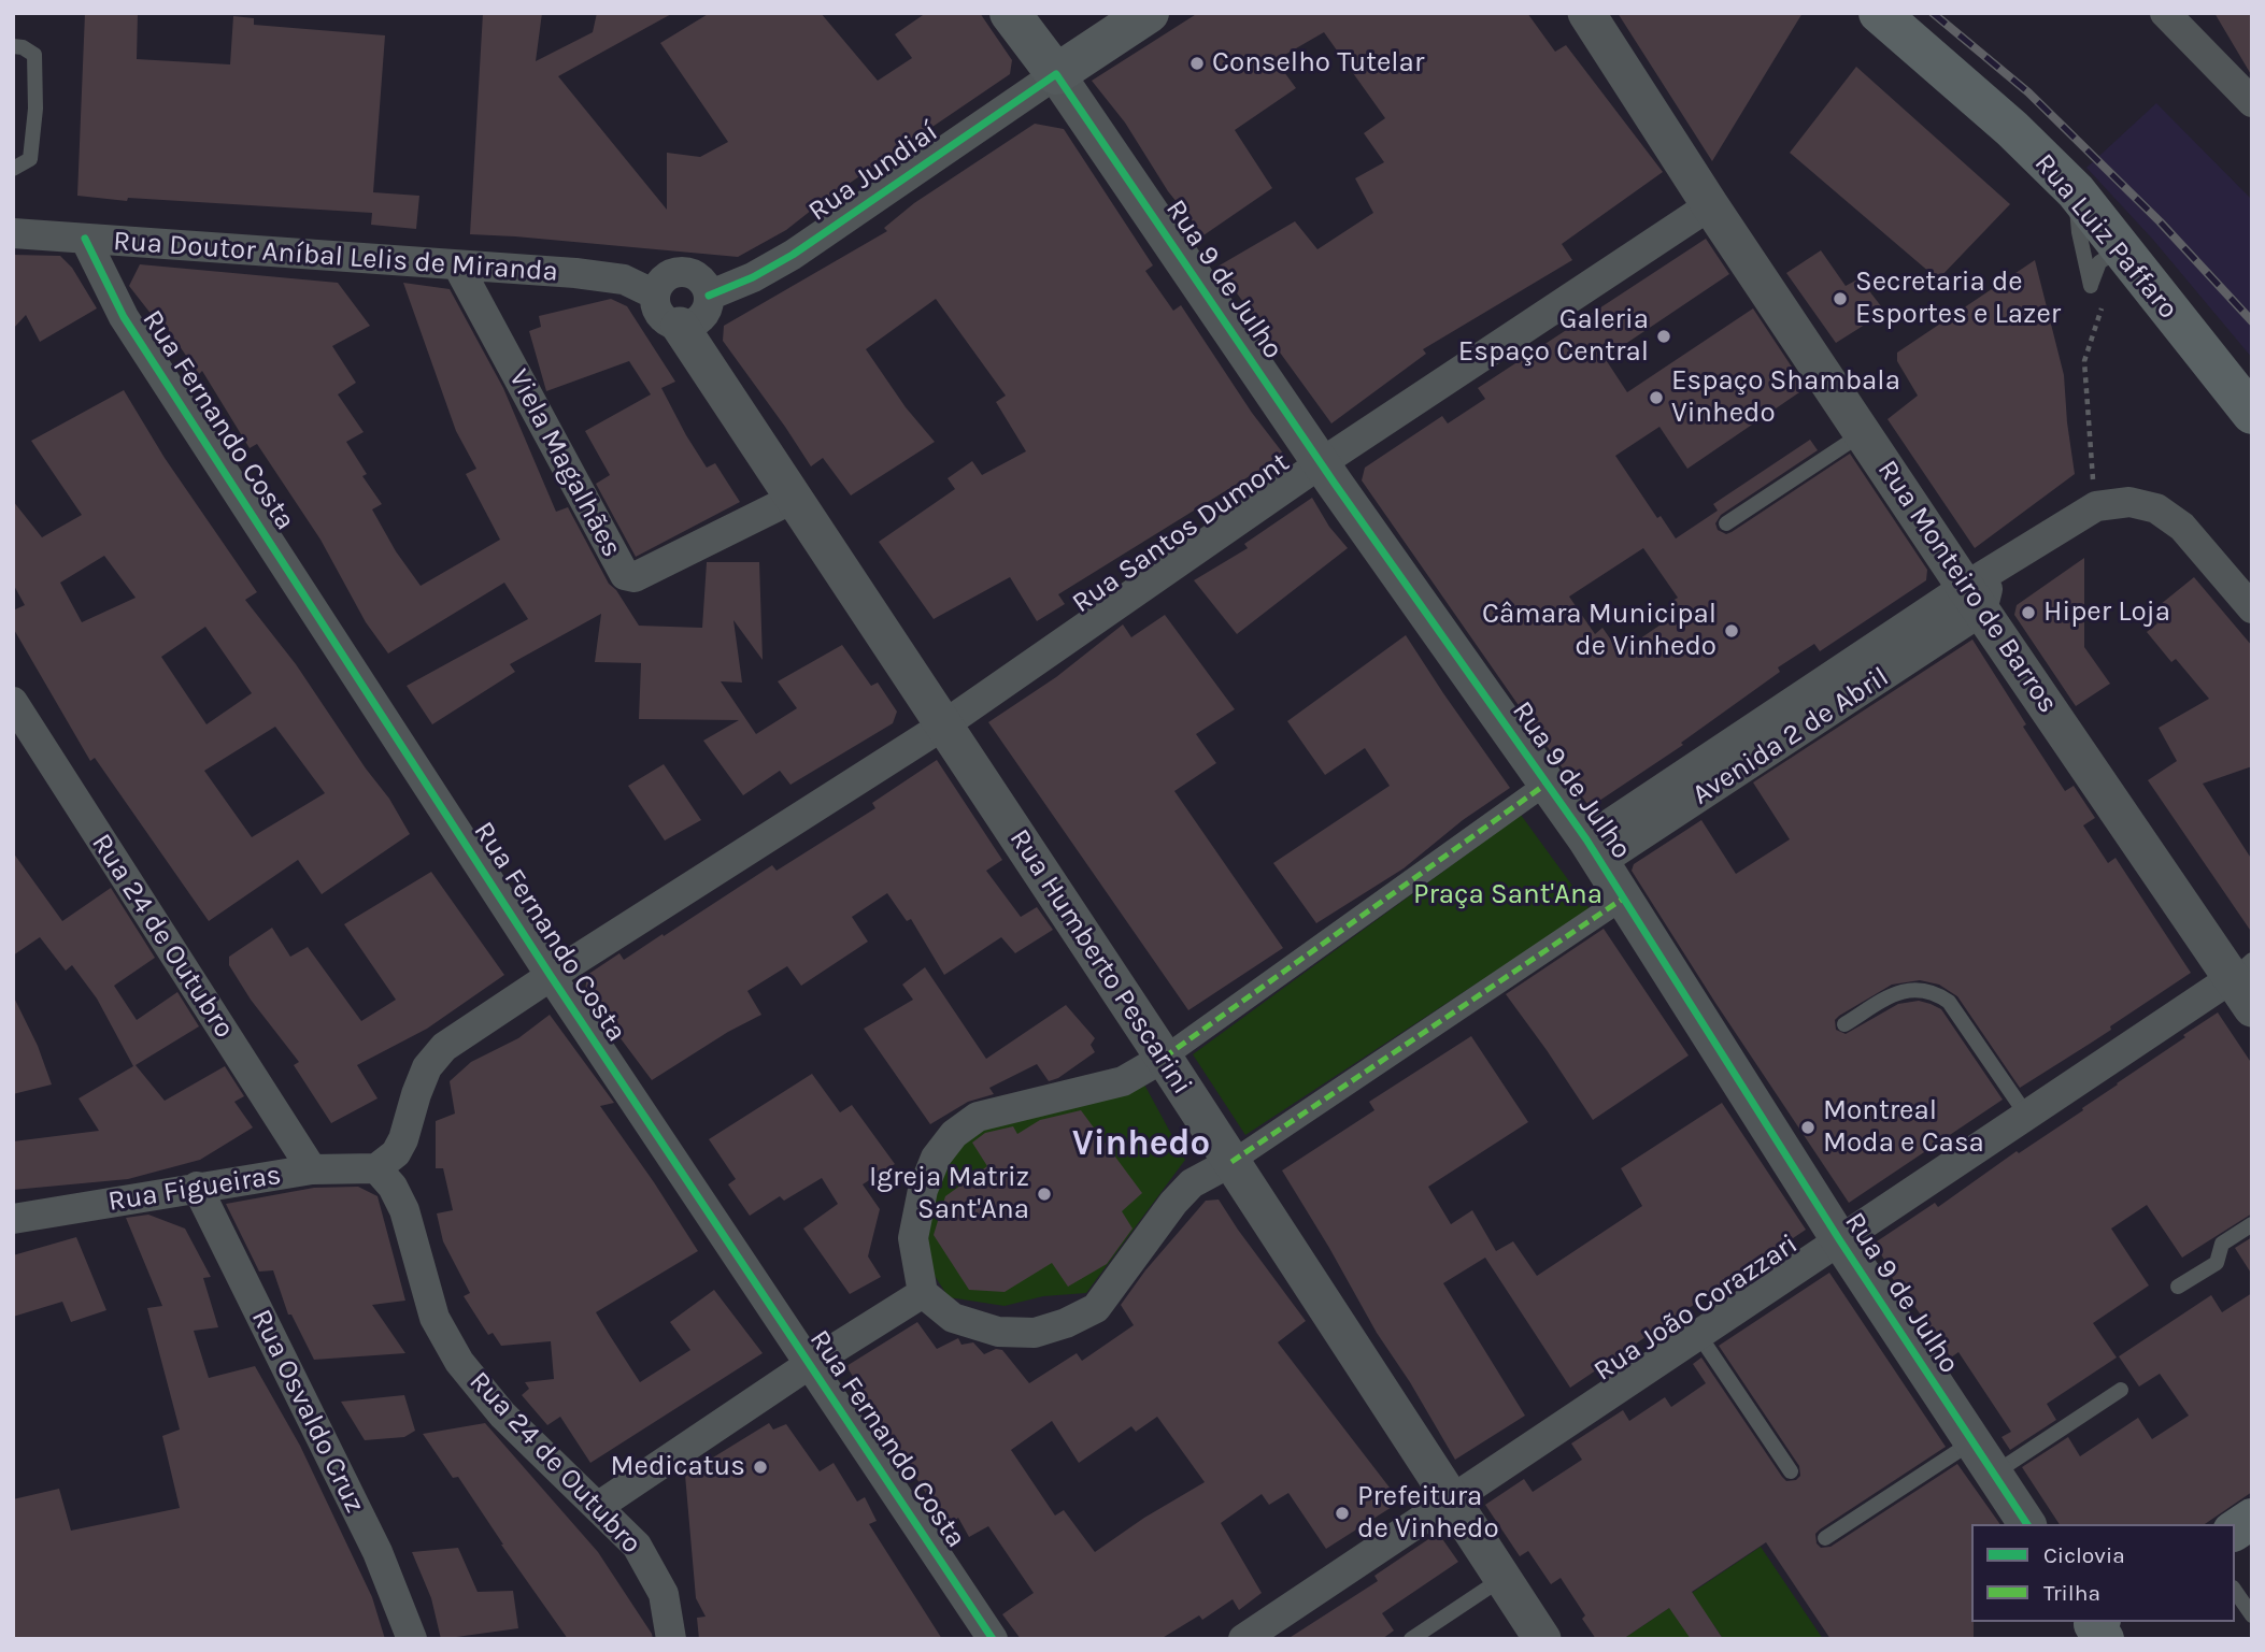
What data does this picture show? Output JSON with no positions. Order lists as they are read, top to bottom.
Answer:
{
  "streets": {
    "main road": ["Rua Jundiaí", "Rua Luiz Paffaro"],
    "street": [
      "Rua Doutor Aníbal Lelis de Miranda",
      "Rua 9 de Julho",
      "Rua Fernando Costa",
      "Viela Magalhães",
      "Rua Santos Dumont",
      "Rua Monteiro de Barros",
      "Avenida 2 de Abril",
      "Rua 24 de Outubro",
      "Rua Humberto Pescarini",
      "Rua Figueiras",
      "Rua João Corazzari",
      "Rua Osvaldo Cruz"
    ]
  },
  "crossings": [
    ["Rua Jundiaí", "Rua Doutor Aníbal Lelis de Miranda"],
    ["Rua Jundiaí", "Rua 9 de Julho"],
    ["Rua Jundiaí", "Rua Humberto Pescarini"],
    ["Rua Doutor Aníbal Lelis de Miranda", "Rua Fernando Costa"],
    ["Rua Doutor Aníbal Lelis de Miranda", "Viela Magalhães"],
    ["Rua Doutor Aníbal Lelis de Miranda", "Rua Humberto Pescarini"],
    ["Rua 9 de Julho", "Rua Santos Dumont"],
    ["Rua 9 de Julho", "Avenida 2 de Abril"],
    ["Rua 9 de Julho", "Rua João Corazzari"],
    ["Rua Fernando Costa", "Rua Santos Dumont"],
    ["Viela Magalhães", "Rua Humberto Pescarini"],
    ["Rua Santos Dumont", "Rua Monteiro de Barros"],
    ["Rua Santos Dumont", "Rua 24 de Outubro"],
    ["Rua Santos Dumont", "Rua Humberto Pescarini"],
    ["Rua Santos Dumont", "Rua Figueiras"],
    ["Rua Monteiro de Barros", "Avenida 2 de Abril"],
    ["Rua Monteiro de Barros", "Rua João Corazzari"],
    ["Rua 24 de Outubro", "Rua Figueiras"],
    ["Rua Humberto Pescarini", "Rua João Corazzari"],
    ["Rua Figueiras", "Rua Osvaldo Cruz"]
  ],
  "districts": ["Vinhedo"],
  "parks": ["Praça Sant'Ana"],
  "places": [
    "Conselho Tutelar",
    "Secretaria de Esportes e Lazer",
    "Galeria Espaço Central",
    "Espaço Shambala Vinhedo",
    "Hiper Loja",
    "Câmara Municipal de Vinhedo",
    "Montreal Moda e Casa",
    "Igreja Matriz Sant'Ana",
    "Medicatus",
    "Prefeitura de Vinhedo"
  ],
  "legend": ["Ciclovia", "Trilha"]
}
